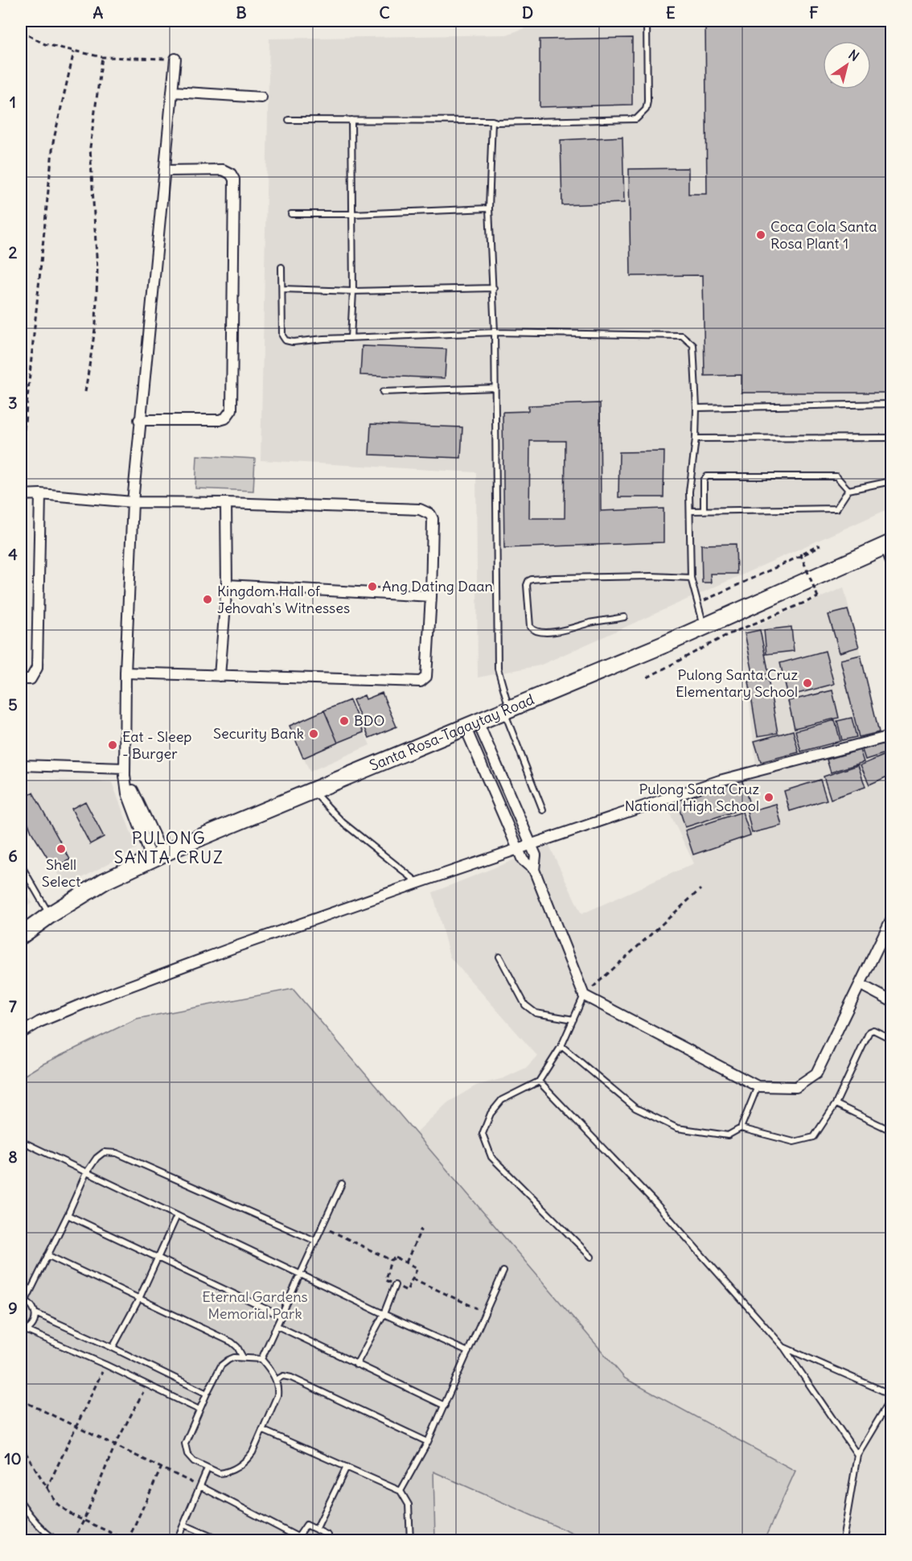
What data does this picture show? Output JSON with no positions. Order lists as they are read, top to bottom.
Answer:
{
  "streets": {
    "main road": ["Santa Rosa-Tagaytay Road"]
  },
  "districts": ["PULONG SANTA CRUZ"],
  "parks": ["Eternal Gardens Memorial Park"],
  "places": [
    "Coca Cola Santa Rosa Plant 1",
    "Ang Dating Daan",
    "Kingdom Hall of Jehovah's Witnesses",
    "Pulong Santa Cruz Elementary School",
    "BDO",
    "Security Bank",
    "Eat - Sleep - Burger",
    "Pulong Santa Cruz National High School",
    "Shell Select"
  ],
  "north": "top right",
  "grid": {
    "columns": [
      "A",
      "B",
      "C",
      "D",
      "E",
      "F"
    ],
    "rows": [
      "1",
      "2",
      "3",
      "4",
      "5",
      "6",
      "7",
      "8",
      "9",
      "10"
    ]
  }
}
